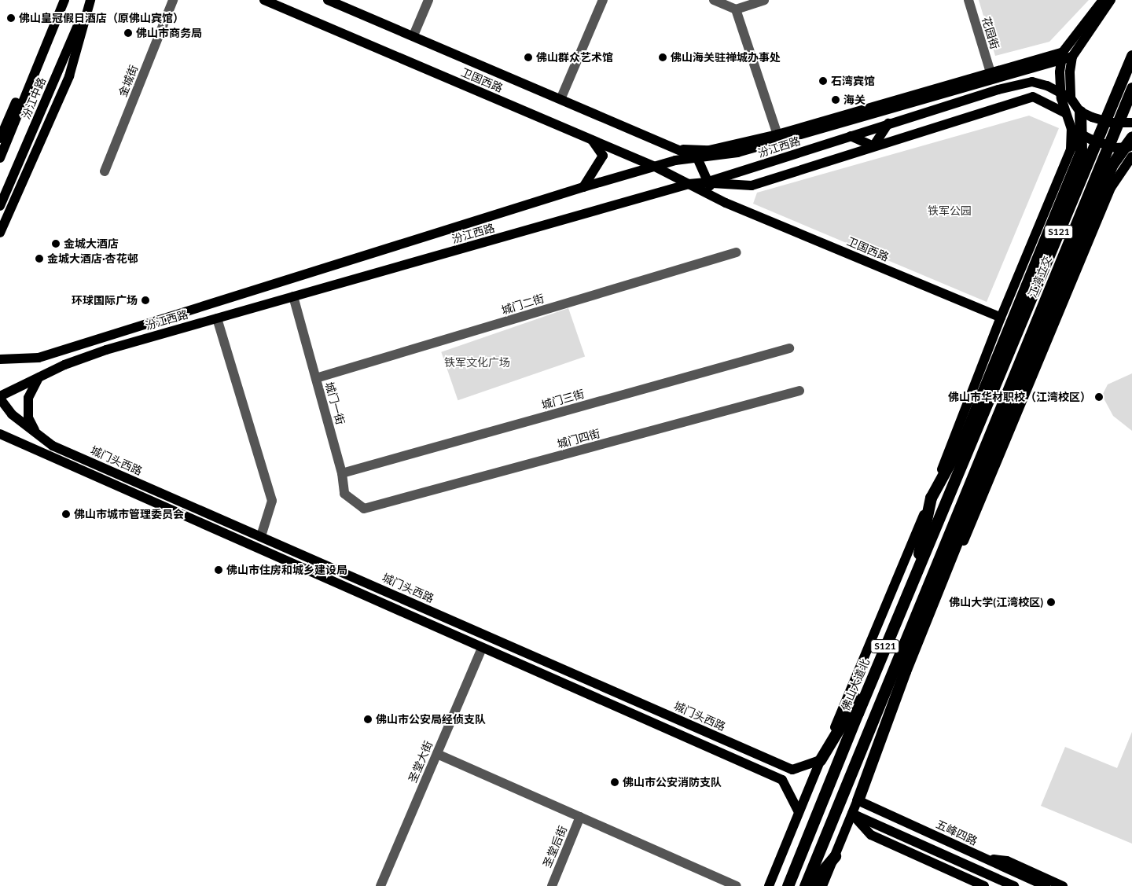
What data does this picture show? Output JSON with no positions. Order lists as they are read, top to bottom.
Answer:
{
  "streets": {
    "highway": ["S121", "江湾立交", "佛山大道北"],
    "main road": [
      "卫国西路",
      "汾江中路",
      "汾江西路",
      "城门头西路",
      "五峰四路"
    ],
    "street": [
      "花园街",
      "金城街",
      "城门二街",
      "城门三街",
      "城门一街",
      "城门四街",
      "圣堂大街",
      "圣堂后街"
    ]
  },
  "crossings": [
    ["卫国西路", "汾江西路"],
    ["汾江西路", "城门一街"],
    ["汾江西路", "城门头西路"],
    ["城门二街", "城门一街"],
    ["城门三街", "城门一街"],
    ["城门一街", "城门四街"]
  ],
  "parks": ["铁军公园", "铁军文化广场"],
  "places": [
    "佛山皇冠假日酒店（原佛山宾馆）",
    "佛山市商务局",
    "佛山群众艺术馆",
    "佛山海关驻禅城办事处",
    "石湾宾馆",
    "海关",
    "金城大酒店",
    "金城大酒店·杏花邨",
    "环球国际广场",
    "佛山市华材职校（江湾校区）",
    "佛山市城市管理委员会",
    "佛山市住房和城乡建设局",
    "佛山大学(江湾校区)",
    "佛山市公安局经侦支队",
    "佛山市公安消防支队"
  ]
}
